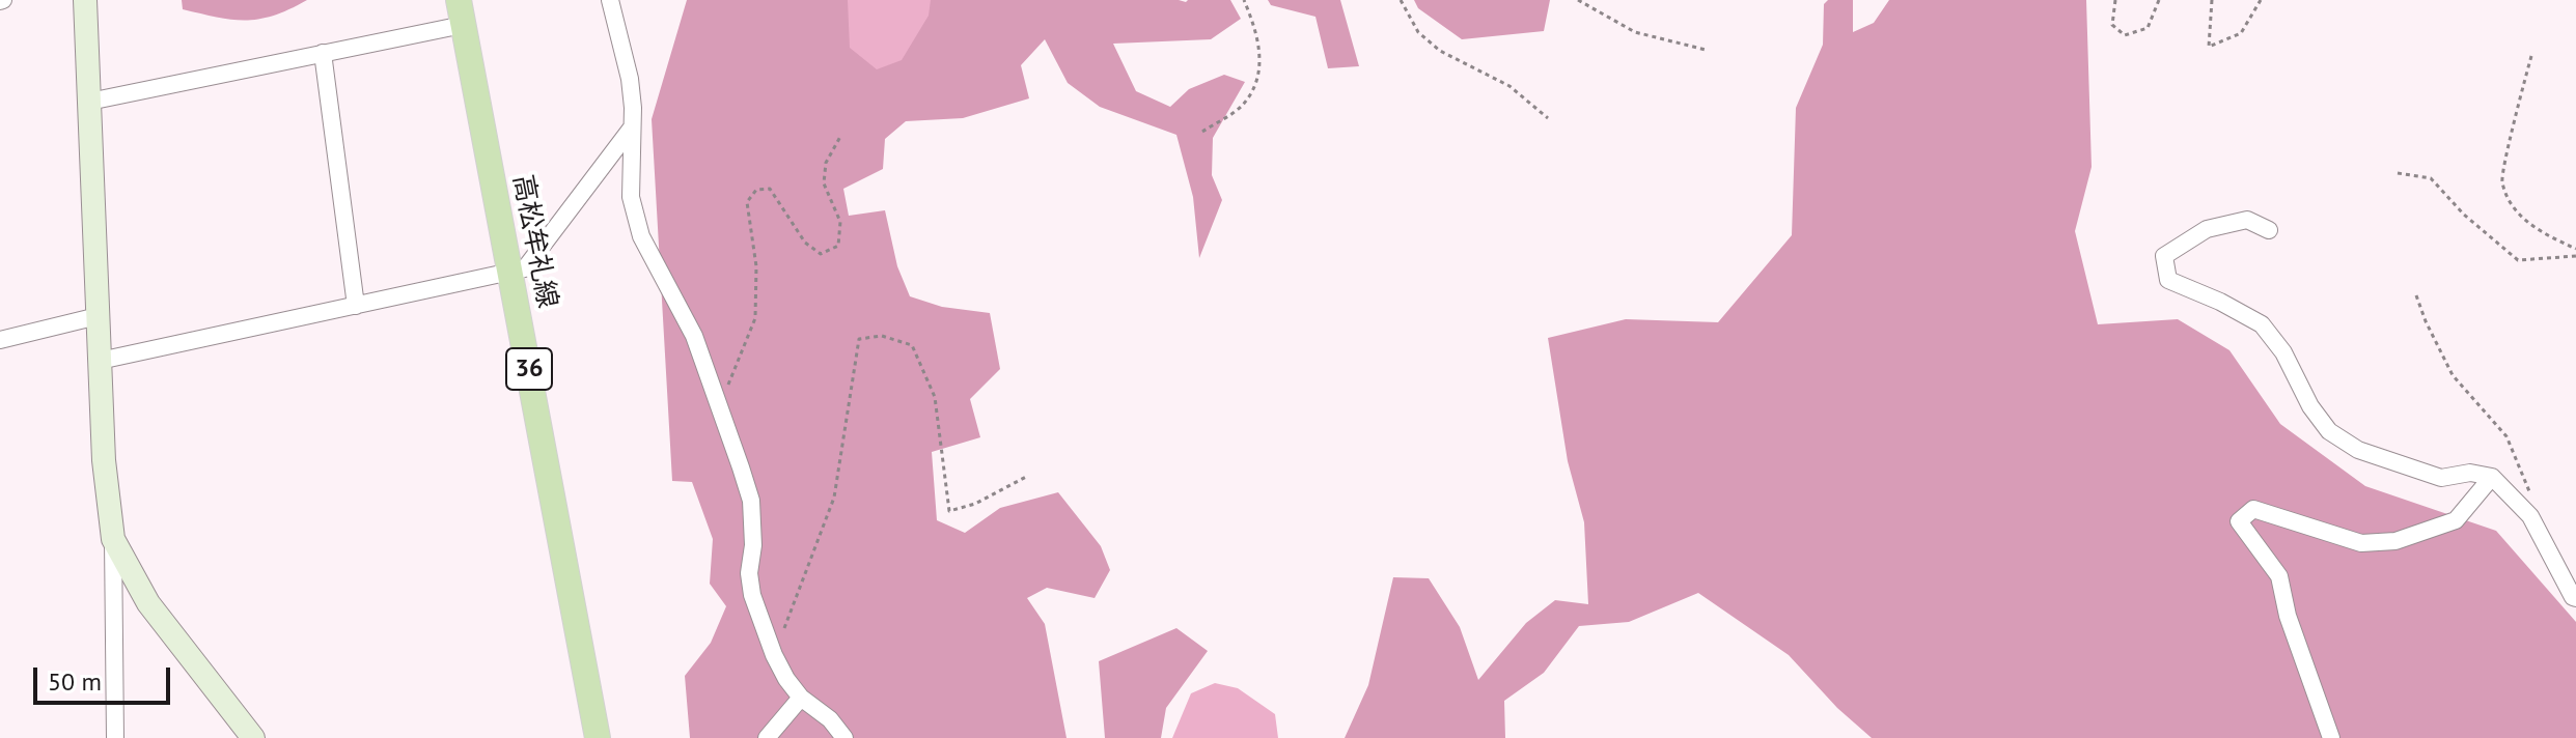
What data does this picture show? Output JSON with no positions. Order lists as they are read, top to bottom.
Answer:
{
  "streets": {
    "main road": ["高松牟礼線", "36"]
  },
  "scale_bar": "50 m"
}
